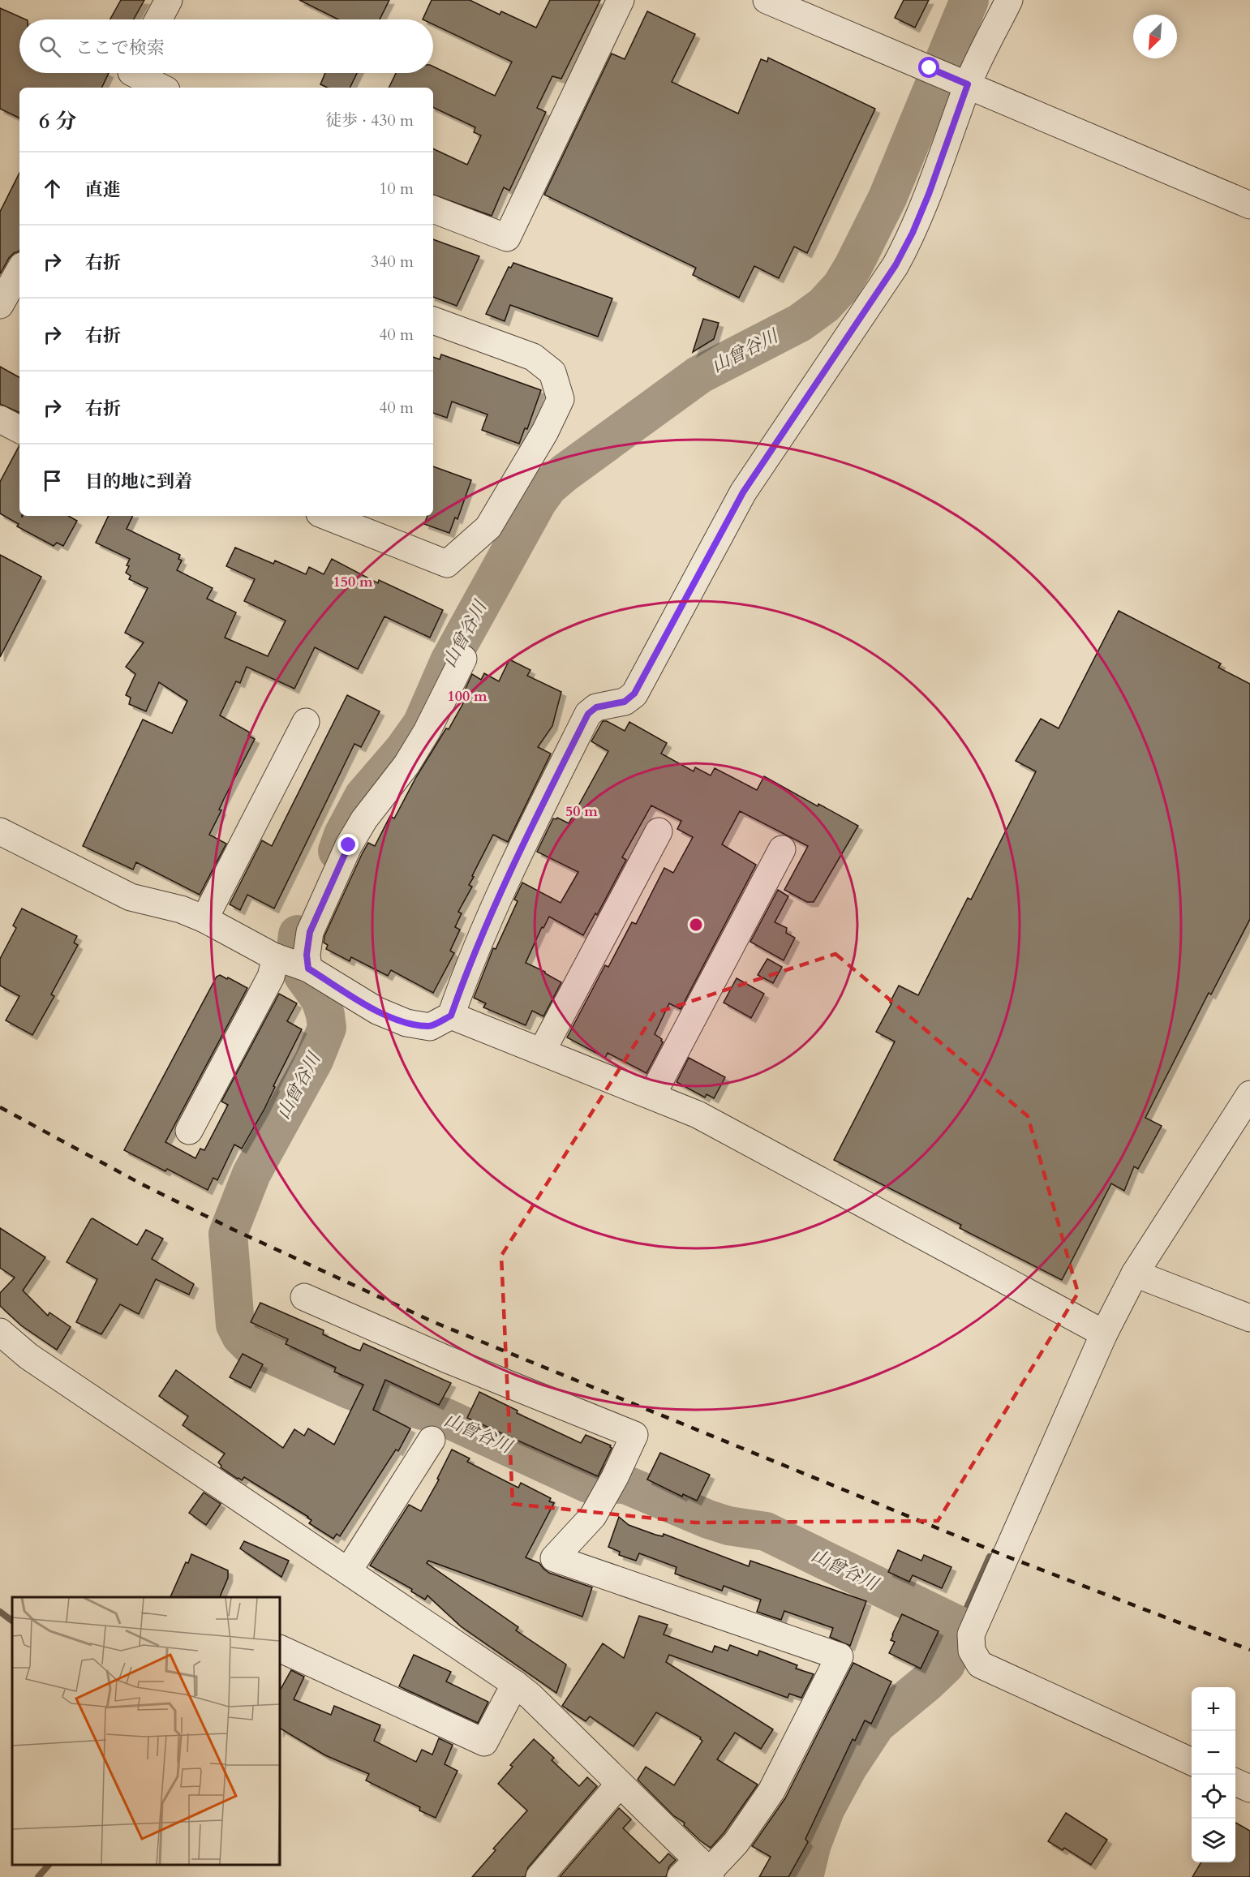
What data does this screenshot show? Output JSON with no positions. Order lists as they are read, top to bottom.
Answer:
{
  "water": ["山曾谷川"],
  "north": "bottom left",
  "page": {
    "search": "ここで検索",
    "heading": ["6 分", "徒歩 · 430 m"],
    "list": [
      ["直進", "10 m"],
      ["右折", "340 m"],
      ["右折", "40 m"],
      ["右折", "40 m"],
      "目的地に到着"
    ],
    "map_buttons": ["+", "−"]
  },
  "rings": ["150 m", "100 m", "50 m"]
}
